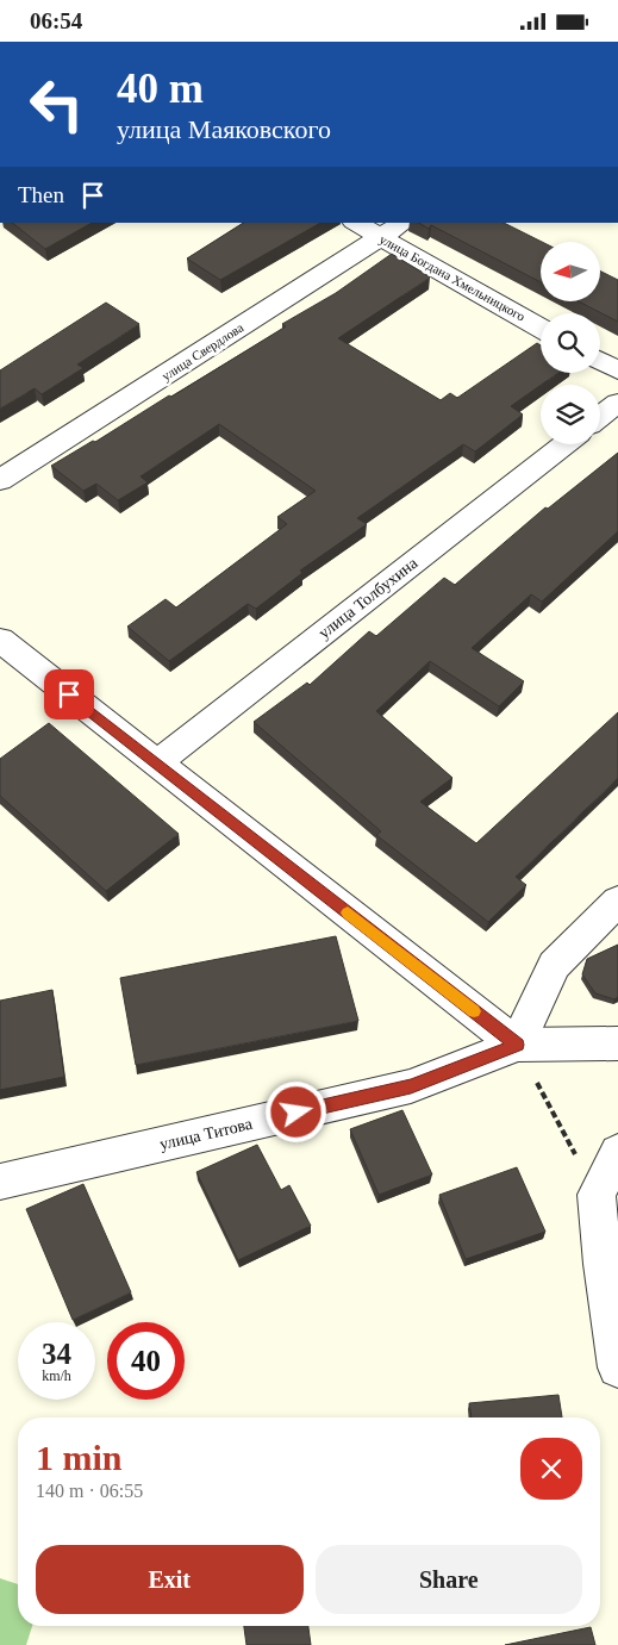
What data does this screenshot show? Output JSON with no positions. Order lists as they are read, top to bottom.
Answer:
{
  "streets": {
    "street": [
      "улица Богдана Хмельницкого",
      "улица Свердлова",
      "улица Толбухина",
      "улица Титова"
    ]
  },
  "crossings": [
    ["улица Богдана Хмельницкого", "улица Свердлова"]
  ],
  "north": "left",
  "page": {
    "status": "06:54",
    "turn": ["40 m", "улица Маяковского"],
    "then": "Then",
    "speed": "34 km/h",
    "limit": "40",
    "heading": ["1 min", "140 m · 06:55"],
    "buttons": ["Exit", "Share"]
  }
}
